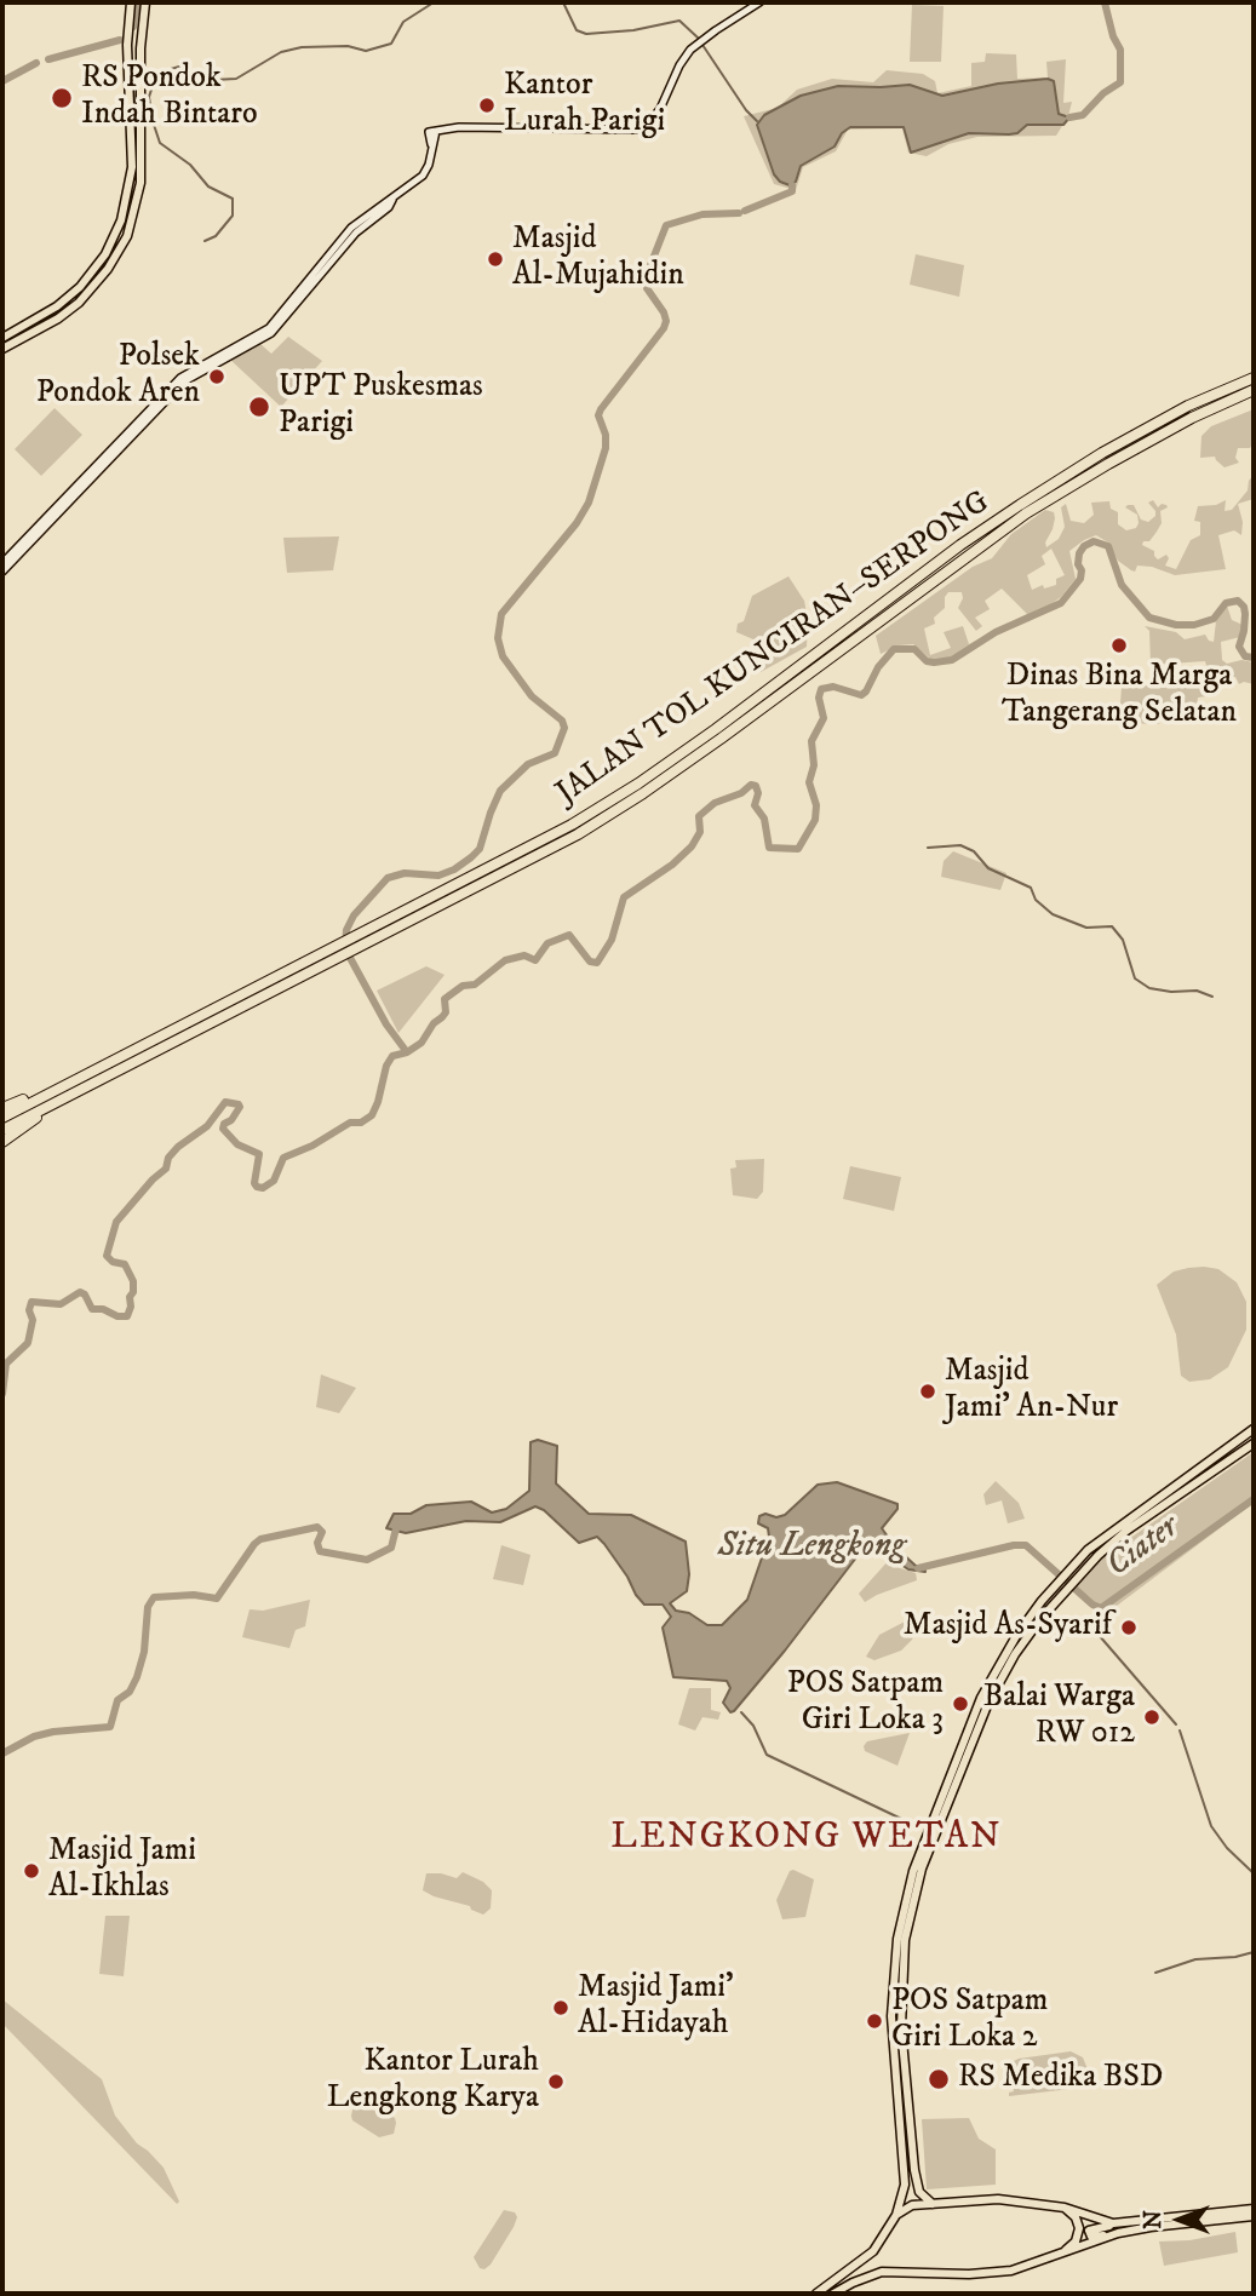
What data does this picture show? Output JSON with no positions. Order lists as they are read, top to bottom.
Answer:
{
  "streets": {
    "highway": ["JALAN TOL KUNCIRAN–SERPONG"]
  },
  "districts": ["LENGKONG WETAN"],
  "water": ["Situ Lengkong", "Ciater"],
  "places": [
    "RS Pondok Indah Bintaro",
    "Kantor Lurah Parigi",
    "Masjid Al-Mujahidin",
    "Polsek Pondok Aren",
    "UPT Puskesmas Parigi",
    "Dinas Bina Marga Tangerang Selatan",
    "Masjid Jami' An-Nur",
    "Masjid As-Syarif",
    "POS Satpam Giri Loka 3",
    "Balai Warga RW 012",
    "Masjid Jami Al-Ikhlas",
    "Masjid Jami' Al-Hidayah",
    "POS Satpam Giri Loka 2",
    "RS Medika BSD",
    "Kantor Lurah Lengkong Karya"
  ],
  "north": "left"
}
